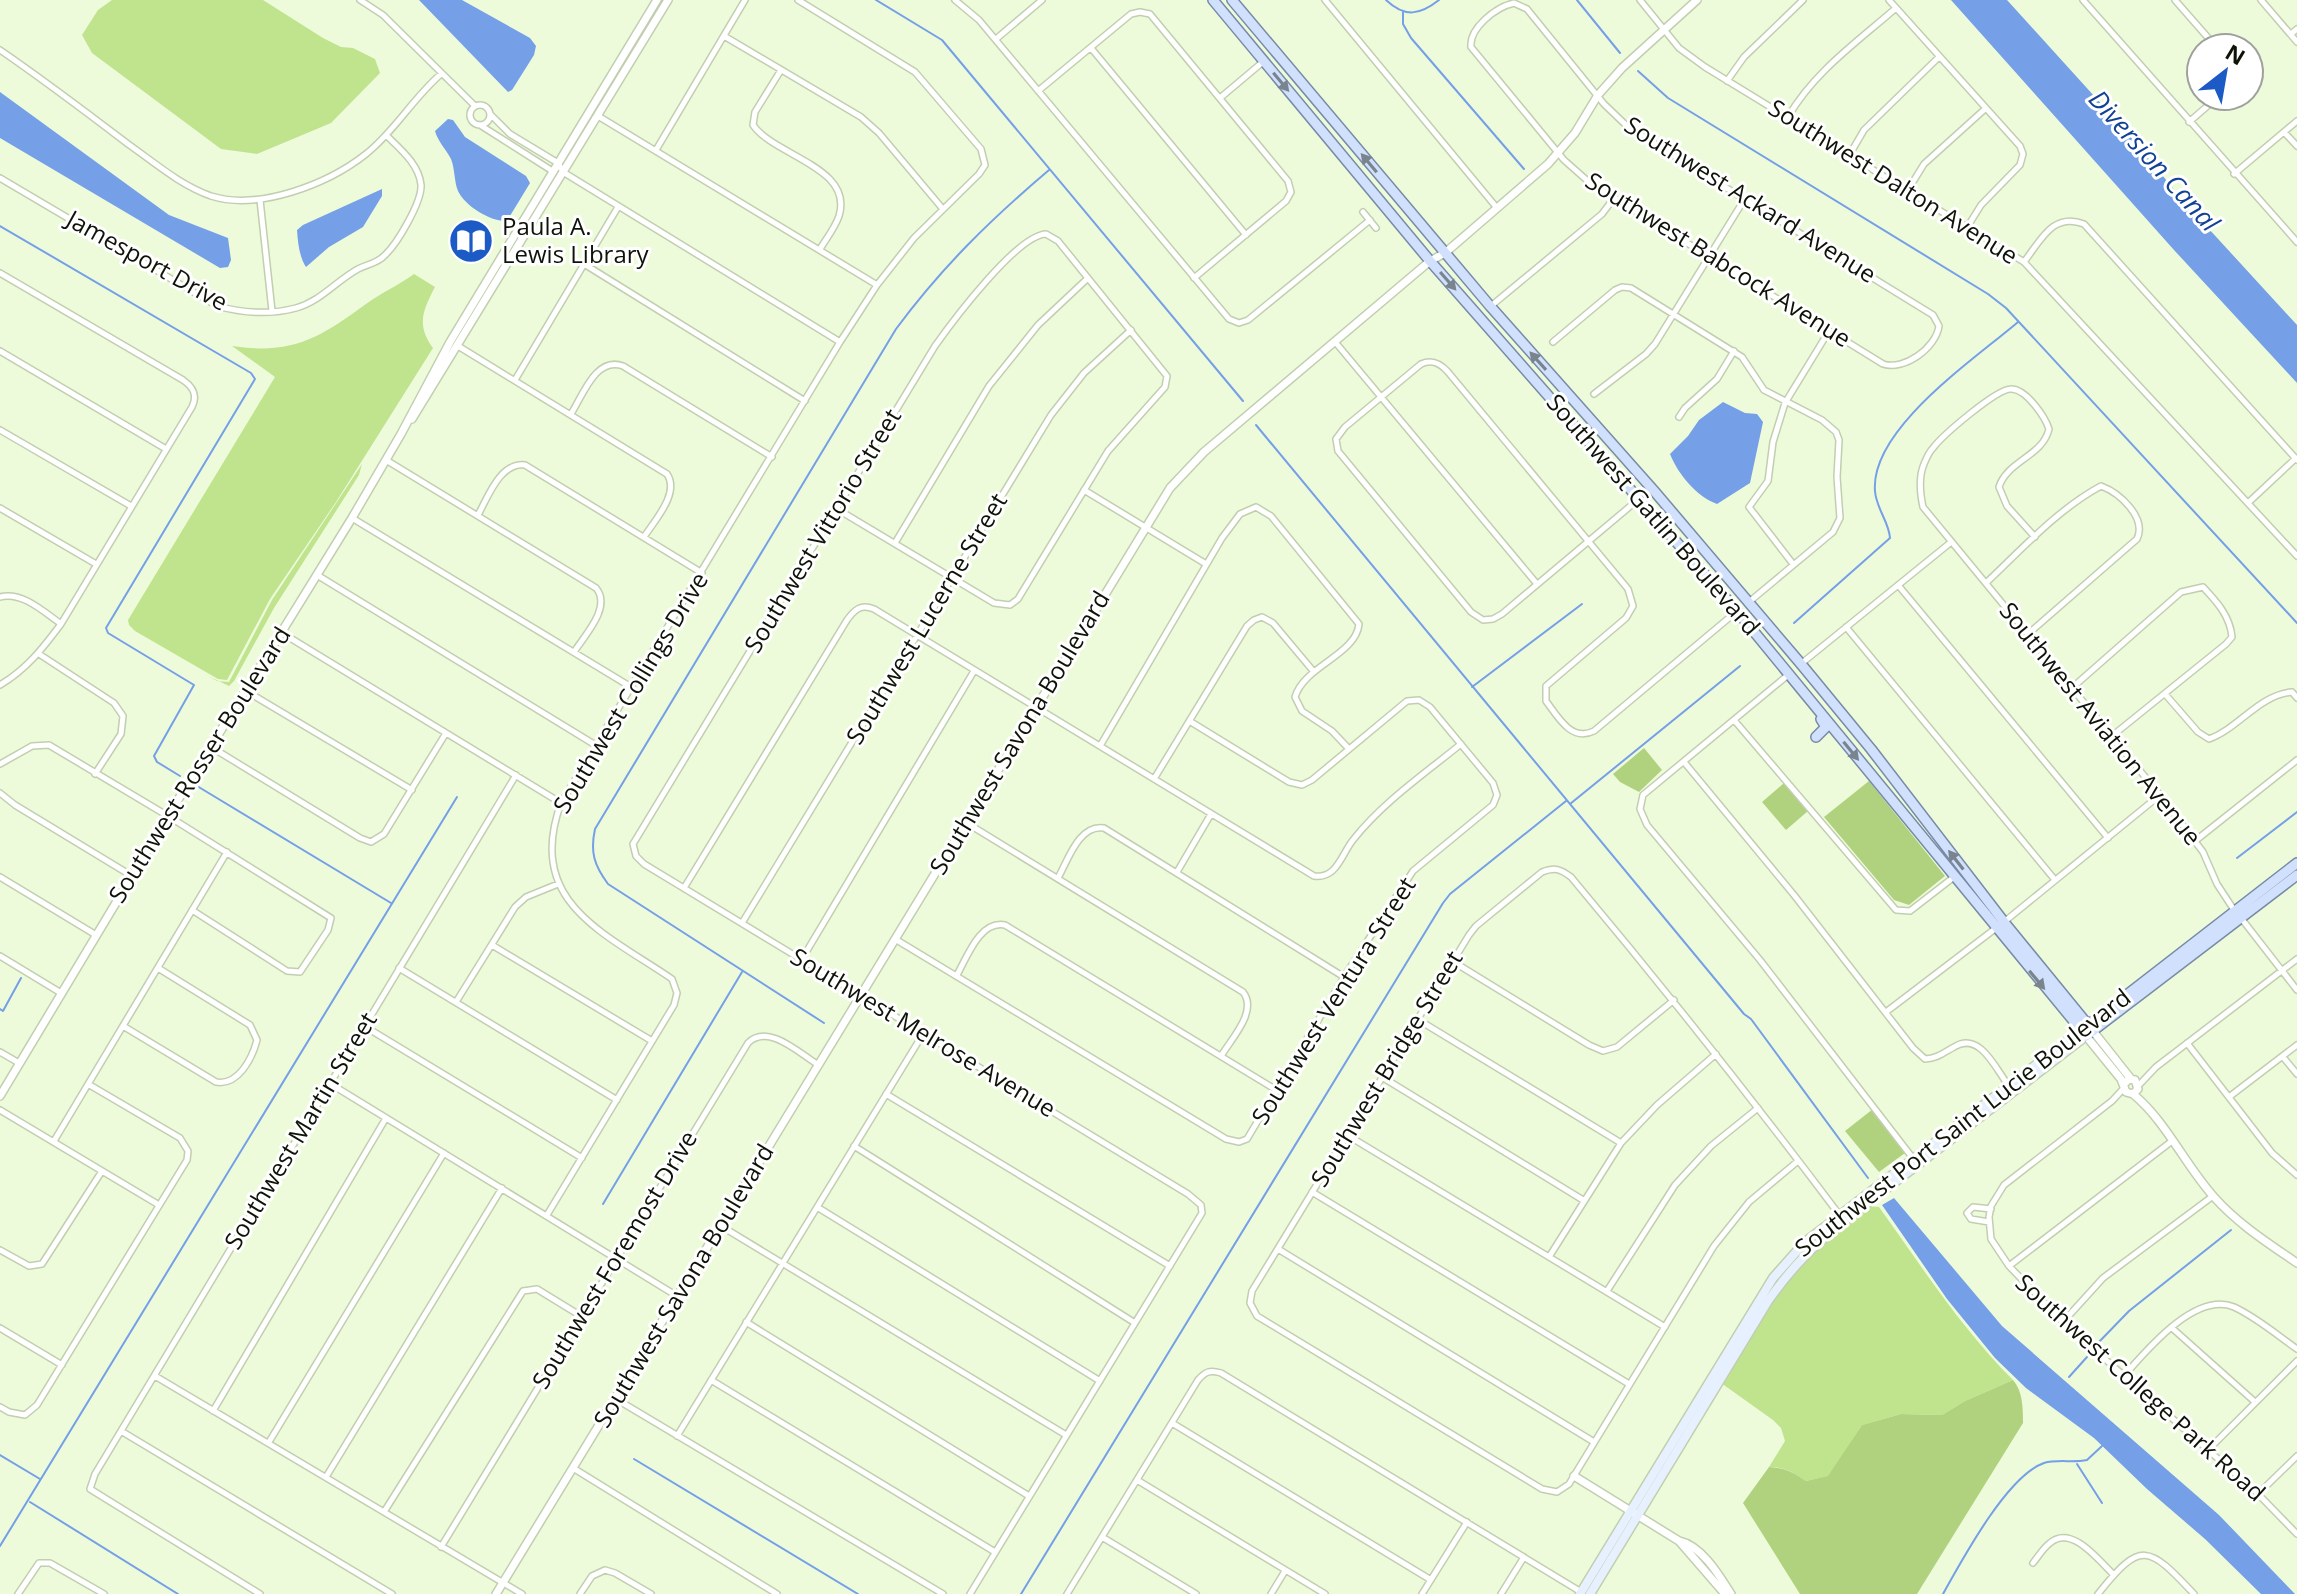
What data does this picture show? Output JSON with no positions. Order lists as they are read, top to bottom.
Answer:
{
  "streets": {
    "main road": ["Southwest Gatlin Boulevard", "Southwest Port Saint Lucie Boulevard"],
    "street": [
      "Southwest Dalton Avenue",
      "Southwest Ackard Avenue",
      "Southwest Babcock Avenue",
      "Jamesport Drive",
      "Southwest Vittorio Street",
      "Southwest Lucerne Street",
      "Southwest Collings Drive",
      "Southwest Aviation Avenue",
      "Southwest Savona Boulevard",
      "Southwest Rosser Boulevard",
      "Southwest Ventura Street",
      "Southwest Melrose Avenue",
      "Southwest Bridge Street",
      "Southwest Martin Street",
      "Southwest Foremost Drive",
      "Southwest College Park Road"
    ]
  },
  "crossings": [
    ["Southwest Dalton Avenue", "Southwest Savona Boulevard"],
    ["Southwest Ackard Avenue", "Southwest Babcock Avenue"],
    ["Southwest Ackard Avenue", "Southwest Savona Boulevard"],
    ["Southwest Babcock Avenue", "Southwest Savona Boulevard"],
    ["Southwest Gatlin Boulevard", "Southwest Savona Boulevard"],
    ["Southwest Gatlin Boulevard", "Southwest Port Saint Lucie Boulevard"],
    ["Southwest Vittorio Street", "Southwest Melrose Avenue"],
    ["Southwest Lucerne Street", "Southwest Melrose Avenue"],
    ["Southwest Aviation Avenue", "Southwest Port Saint Lucie Boulevard"],
    ["Southwest Savona Boulevard", "Southwest Melrose Avenue"],
    ["Southwest Savona Boulevard", "Southwest Foremost Drive"]
  ],
  "water": ["Diversion Canal"],
  "places": {
    "library": ["Paula A. Lewis Library"]
  },
  "north": "top right"
}
